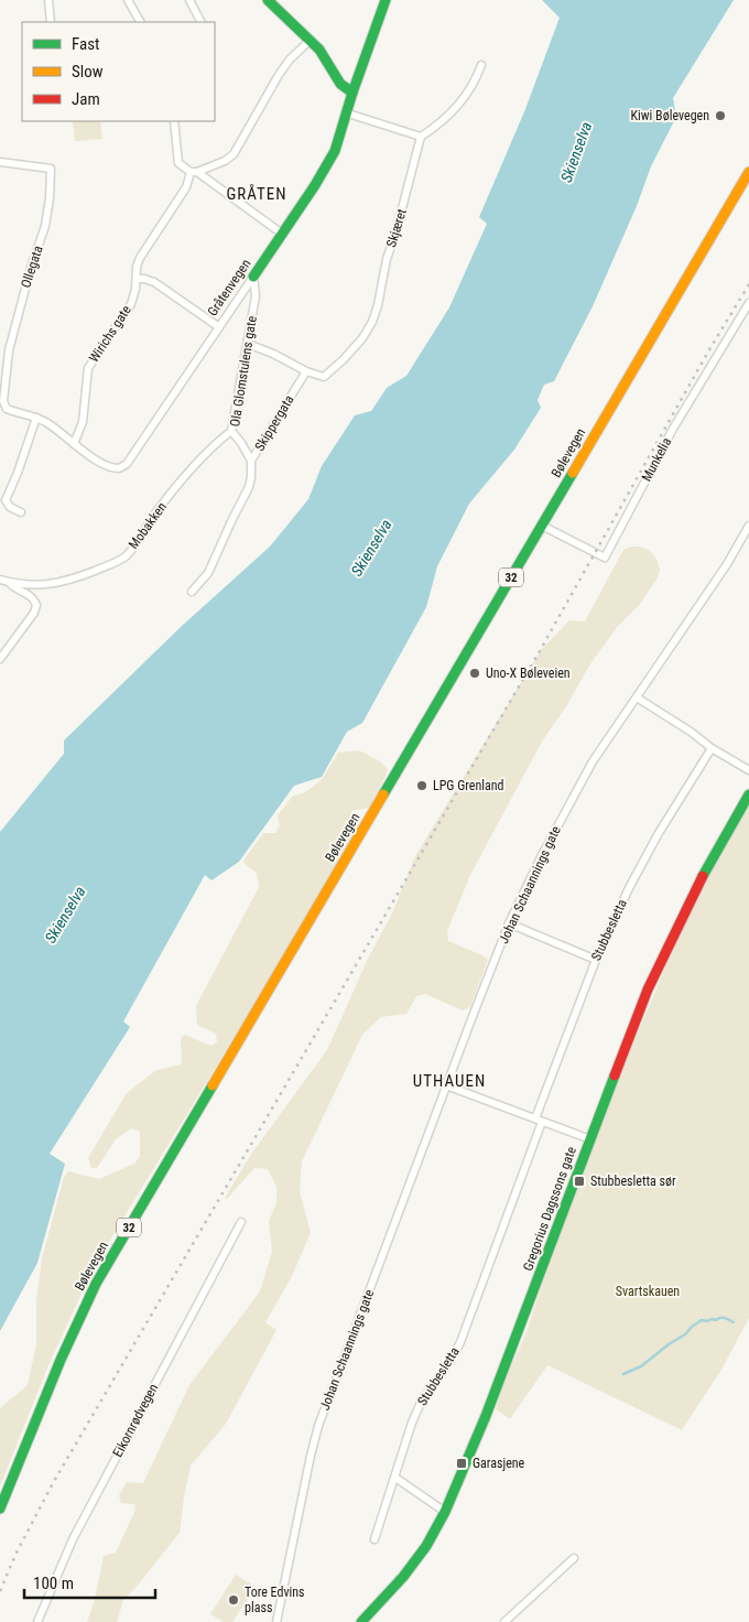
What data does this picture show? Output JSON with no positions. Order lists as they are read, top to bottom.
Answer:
{
  "streets": {
    "main road": [
      "Gråtenvegen",
      "Bølevegen",
      "32",
      "Gregorius Dagssons gate"
    ],
    "street": [
      "Skjæret",
      "Ollegata",
      "Wirichs gate",
      "Ola Glomstulens gate",
      "Skippergata",
      "Munkelia",
      "Mobakken",
      "Johan Schaannings gate",
      "Stubbesletta",
      "Eikornrødvegen"
    ]
  },
  "crossings": [
    ["Skjæret", "Skippergata"],
    ["Gråtenvegen", "Wirichs gate"],
    ["Gråtenvegen", "Ola Glomstulens gate"],
    ["Ola Glomstulens gate", "Skippergata"],
    ["Ola Glomstulens gate", "Mobakken"],
    ["Bølevegen", "Munkelia"]
  ],
  "districts": ["GRÅTEN", "UTHAUEN"],
  "water": ["Skienselva"],
  "parks": ["Svartskauen"],
  "places": {
    "other": [
      "Kiwi Bølevegen",
      "Uno-X Bøleveien",
      "LPG Grenland",
      "Tore Edvins plass"
    ],
    "transit": ["Stubbesletta sør", "Garasjene"]
  },
  "legend": ["Fast", "Slow", "Jam"],
  "scale_bar": "100 m"
}
